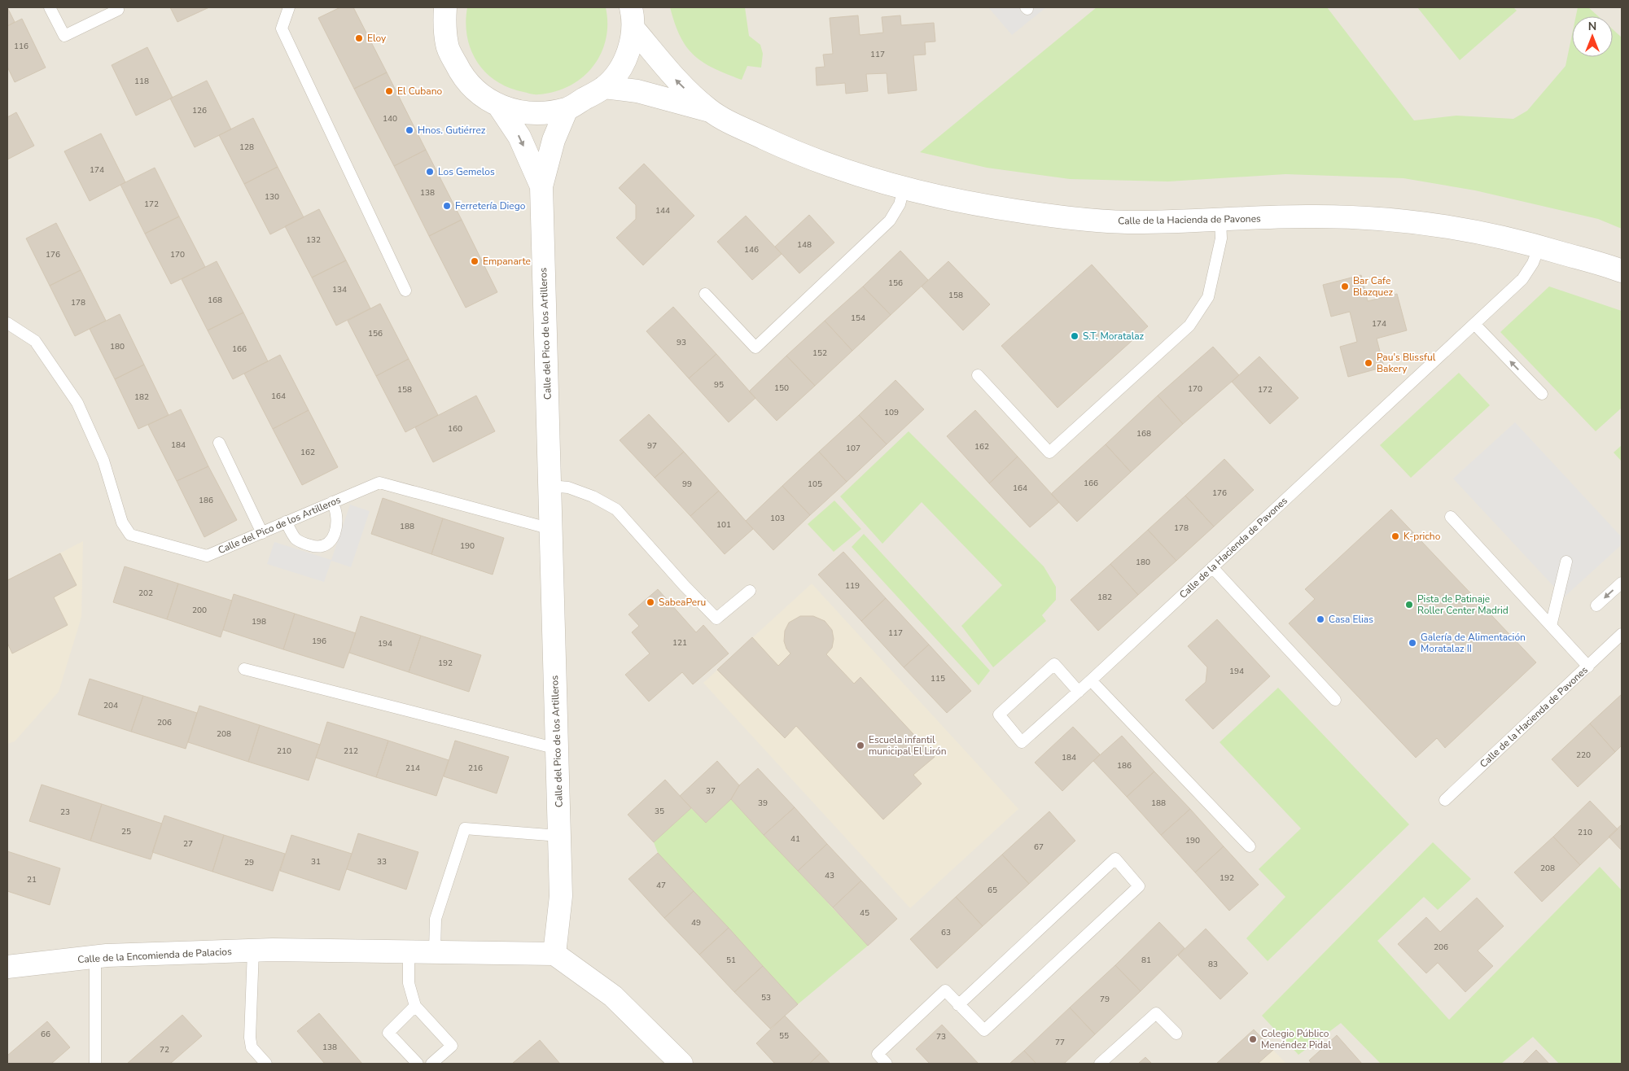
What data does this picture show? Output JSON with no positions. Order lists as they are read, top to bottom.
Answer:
{
  "streets": {
    "street": ["Calle de la Hacienda de Pavones", "Calle del Pico de los Artilleros", "Calle de la Encomienda de Palacios"]
  },
  "crossings": [
    ["Calle del Pico de los Artilleros", "Calle de la Encomienda de Palacios"]
  ],
  "places": [
    "Eloy",
    "El Cubano",
    "Hnos. Gutiérrez",
    "Los Gemelos",
    "Ferretería Diego",
    "Empanarte",
    "Bar Cafe Blazquez",
    "S.T. Moratalaz",
    "Pau's Blissful Bakery",
    "K-pricho",
    "SabeaPeru",
    "Pista de Patinaje Roller Center Madrid",
    "Casa Elias",
    "Galería de Alimentación Moratalaz II",
    "Escuela infantil municipal El Lirón",
    "Colegio Público Menéndez Pidal"
  ],
  "house_numbers": [
    "116",
    "117",
    "118",
    "126",
    "140",
    "128",
    "174",
    "138",
    "130",
    "172",
    "144",
    "132",
    "148",
    "146",
    "176",
    "170",
    "156",
    "134",
    "158",
    "168",
    "178",
    "154",
    "174",
    "156",
    "93",
    "180",
    "166",
    "152",
    "95",
    "150",
    "170",
    "158",
    "172",
    "164",
    "182",
    "109",
    "160",
    "168",
    "184",
    "97",
    "162",
    "107",
    "162",
    "166",
    "99",
    "105",
    "164",
    "176",
    "186",
    "103",
    "101",
    "188",
    "178",
    "190",
    "180",
    "119",
    "202",
    "182",
    "200",
    "198",
    "117",
    "196",
    "121",
    "194",
    "192",
    "194",
    "115",
    "204",
    "206",
    "208",
    "210",
    "212",
    "220",
    "184",
    "186",
    "214",
    "216",
    "37",
    "39",
    "188",
    "35",
    "23",
    "25",
    "210",
    "41",
    "190",
    "27",
    "67",
    "31",
    "33",
    "29",
    "208",
    "43",
    "192",
    "21",
    "47",
    "65",
    "45",
    "49",
    "63",
    "206",
    "51",
    "81",
    "83",
    "53",
    "79",
    "66",
    "55",
    "73",
    "77",
    "138",
    "72"
  ],
  "north": "top"
}
